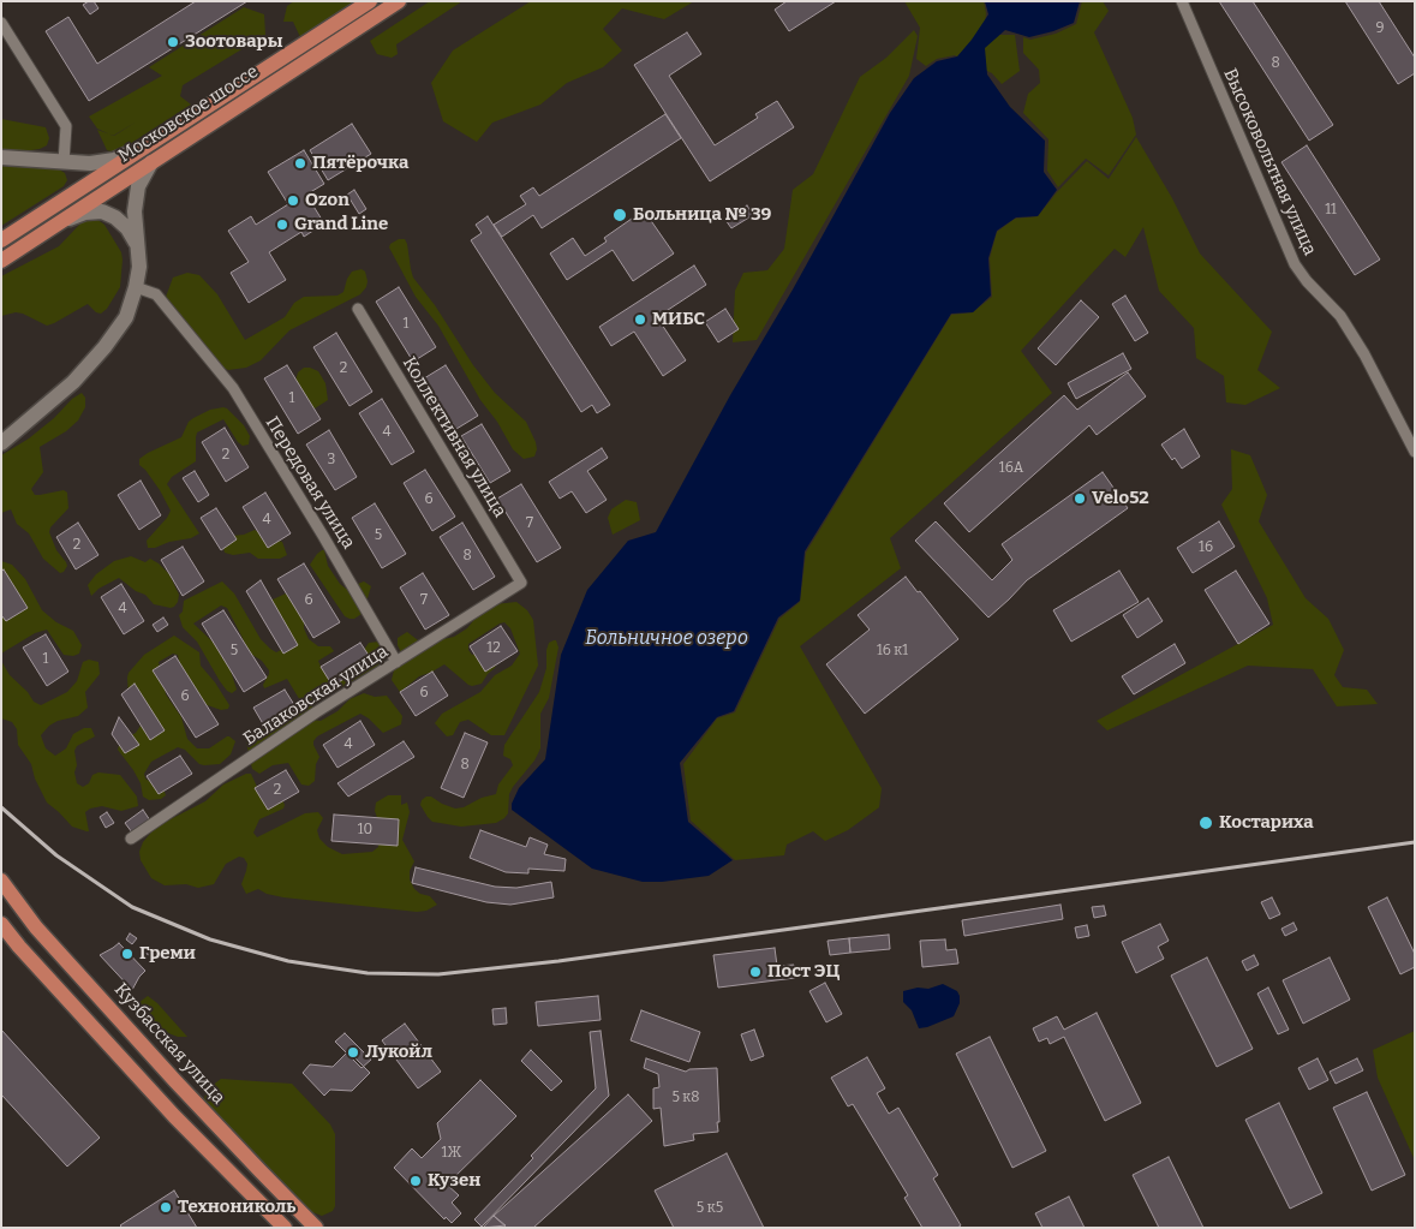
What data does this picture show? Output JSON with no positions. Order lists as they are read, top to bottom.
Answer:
{
  "streets": {
    "main road": ["Московское шоссе", "Кузбасская улица"],
    "street": [
      "Высоковольтная улица",
      "Коллективная улица",
      "Передовая улица",
      "Балаковская улица"
    ]
  },
  "crossings": [
    ["Коллективная улица", "Балаковская улица"],
    ["Передовая улица", "Балаковская улица"]
  ],
  "water": ["Больничное озеро"],
  "places": [
    "Зоотовары",
    "Пятёрочка",
    "Ozon",
    "Больница № 39",
    "Grand Line",
    "МИБС",
    "Velo52",
    "Костариха",
    "Греми",
    "Пост ЭЦ",
    "Лукойл",
    "Кузен",
    "Технониколь"
  ],
  "house_numbers": [
    "9",
    "8",
    "11",
    "1",
    "2",
    "1",
    "4",
    "2",
    "3",
    "16А",
    "6",
    "4",
    "7",
    "5",
    "2",
    "16",
    "8",
    "6",
    "7",
    "4",
    "12",
    "5",
    "16 к1",
    "1",
    "6",
    "6",
    "4",
    "8",
    "2",
    "10",
    "5 к8",
    "1Ж",
    "5 к5"
  ]
}
